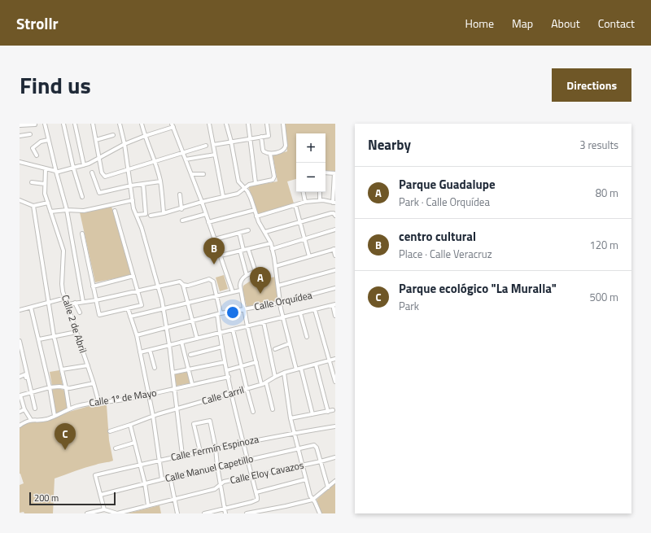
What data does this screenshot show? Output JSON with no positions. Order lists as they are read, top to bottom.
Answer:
{
  "streets": {
    "street": [
      "Calle Orquídea",
      "Calle 2 de Abril",
      "Calle Carril",
      "Calle 1º de Mayo",
      "Calle Fermín Espinoza",
      "Calle Manuel Capetillo",
      "Calle Eloy Cavazos"
    ]
  },
  "crossings": [
    ["Calle 2 de Abril", "Calle 1º de Mayo"],
    ["Calle Fermín Espinoza", "Calle Manuel Capetillo"],
    ["Calle Manuel Capetillo", "Calle Eloy Cavazos"]
  ],
  "scale_bar": "200 m",
  "page": {
    "header": "Strollr",
    "nav": [
      "Home",
      "Map",
      "About",
      "Contact"
    ],
    "title": "Find us",
    "buttons": "Directions",
    "heading": ["Nearby", "3 results"],
    "map_buttons": ["+", "−"],
    "list": [
      {
        "mark": "A",
        "name": "Parque Guadalupe",
        "note": "Park · Calle Orquídea",
        "value": "80 m"
      },
      {
        "mark": "B",
        "name": "centro cultural",
        "note": "Place · Calle Veracruz",
        "value": "120 m"
      },
      {
        "mark": "C",
        "name": "Parque ecológico \"La Muralla\"",
        "note": "Park",
        "value": "500 m"
      }
    ],
    "pins": ["B", "A", "C"],
    "scale": "200 m"
  }
}
